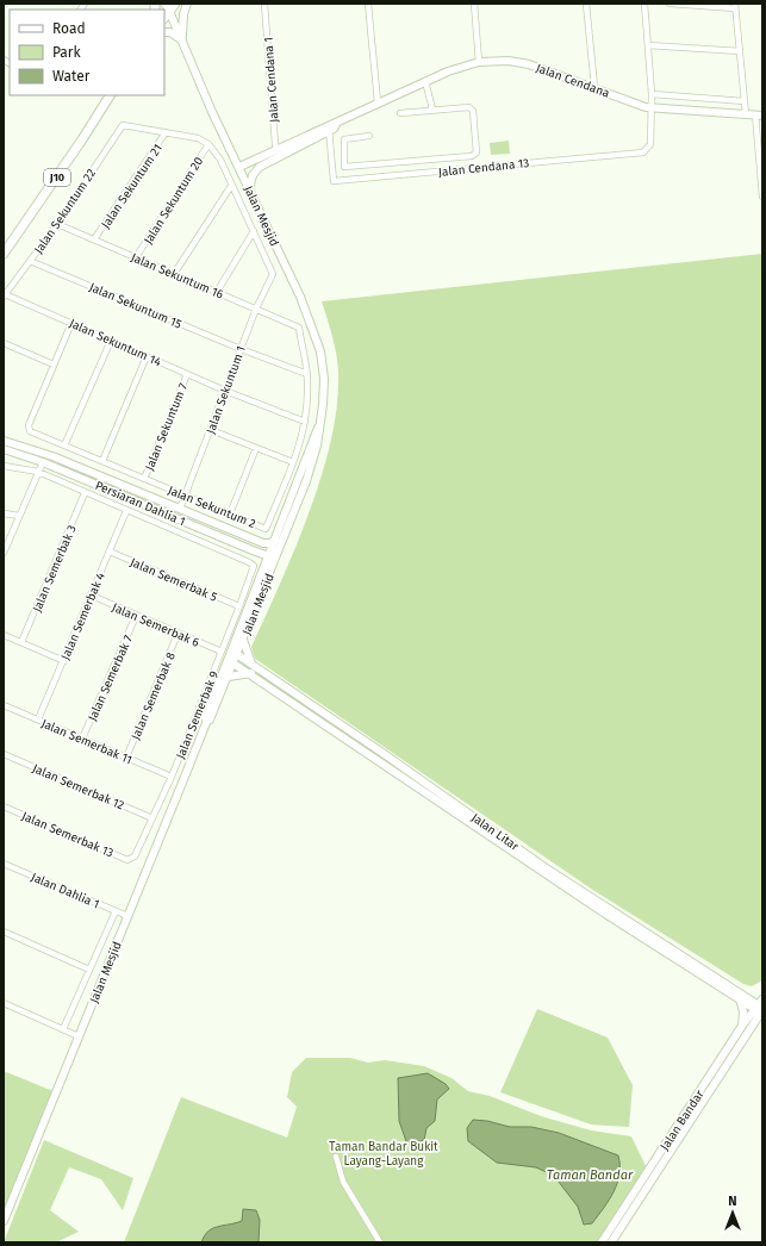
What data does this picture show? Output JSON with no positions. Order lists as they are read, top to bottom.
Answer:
{
  "streets": {
    "main road": [
      "Jalan Cendana",
      "J10",
      "Jalan Mesjid",
      "Persiaran Dahlia 1",
      "Jalan Litar",
      "Jalan Bandar"
    ],
    "street": [
      "Jalan Cendana 1",
      "Jalan Cendana 13",
      "Jalan Sekuntum 21",
      "Jalan Sekuntum 20",
      "Jalan Sekuntum 22",
      "Jalan Sekuntum 16",
      "Jalan Sekuntum 15",
      "Jalan Sekuntum 14",
      "Jalan Sekuntum 1",
      "Jalan Sekuntum 7",
      "Jalan Sekuntum 2",
      "Jalan Semerbak 3",
      "Jalan Semerbak 5",
      "Jalan Semerbak 4",
      "Jalan Semerbak 6",
      "Jalan Semerbak 7",
      "Jalan Semerbak 8",
      "Jalan Semerbak 9",
      "Jalan Semerbak 11",
      "Jalan Semerbak 12",
      "Jalan Semerbak 13",
      "Jalan Dahlia 1"
    ]
  },
  "crossings": [
    ["Jalan Cendana 1", "Jalan Cendana"],
    ["Jalan Cendana", "Jalan Cendana 13"],
    ["Jalan Cendana", "Jalan Mesjid"],
    ["Jalan Sekuntum 21", "Jalan Sekuntum 22"],
    ["Jalan Sekuntum 21", "Jalan Sekuntum 16"],
    ["Jalan Sekuntum 20", "Jalan Sekuntum 16"],
    ["Jalan Sekuntum 22", "Jalan Sekuntum 16"],
    ["Jalan Sekuntum 22", "Jalan Sekuntum 15"],
    ["Jalan Sekuntum 22", "Jalan Sekuntum 14"],
    ["Jalan Mesjid", "Persiaran Dahlia 1"],
    ["Jalan Mesjid", "Jalan Litar"],
    ["Jalan Mesjid", "Jalan Dahlia 1"],
    ["Jalan Sekuntum 16", "Jalan Sekuntum 1"],
    ["Jalan Sekuntum 16", "Jalan Sekuntum 2"],
    ["Jalan Sekuntum 15", "Jalan Sekuntum 1"],
    ["Jalan Sekuntum 15", "Jalan Sekuntum 2"],
    ["Jalan Sekuntum 14", "Jalan Sekuntum 1"],
    ["Jalan Sekuntum 14", "Jalan Sekuntum 7"],
    ["Jalan Sekuntum 14", "Jalan Sekuntum 2"],
    ["Jalan Sekuntum 1", "Persiaran Dahlia 1"],
    ["Jalan Sekuntum 1", "Jalan Sekuntum 2"],
    ["Jalan Sekuntum 7", "Jalan Sekuntum 2"],
    ["Jalan Semerbak 5", "Jalan Semerbak 4"],
    ["Jalan Semerbak 5", "Jalan Semerbak 9"],
    ["Jalan Semerbak 4", "Jalan Semerbak 6"],
    ["Jalan Semerbak 4", "Jalan Semerbak 9"],
    ["Jalan Semerbak 4", "Jalan Semerbak 11"],
    ["Jalan Semerbak 6", "Jalan Semerbak 7"],
    ["Jalan Semerbak 6", "Jalan Semerbak 8"],
    ["Jalan Semerbak 6", "Jalan Semerbak 9"],
    ["Jalan Semerbak 7", "Jalan Semerbak 11"],
    ["Jalan Semerbak 8", "Jalan Semerbak 11"],
    ["Jalan Semerbak 9", "Jalan Semerbak 11"],
    ["Jalan Semerbak 9", "Jalan Semerbak 12"],
    ["Jalan Semerbak 9", "Jalan Semerbak 13"],
    ["Jalan Litar", "Jalan Bandar"]
  ],
  "water": ["Taman Bandar"],
  "parks": ["Taman Bandar Bukit Layang-Layang"],
  "legend": ["Road", "Park", "Water"],
  "north": "top"
}
